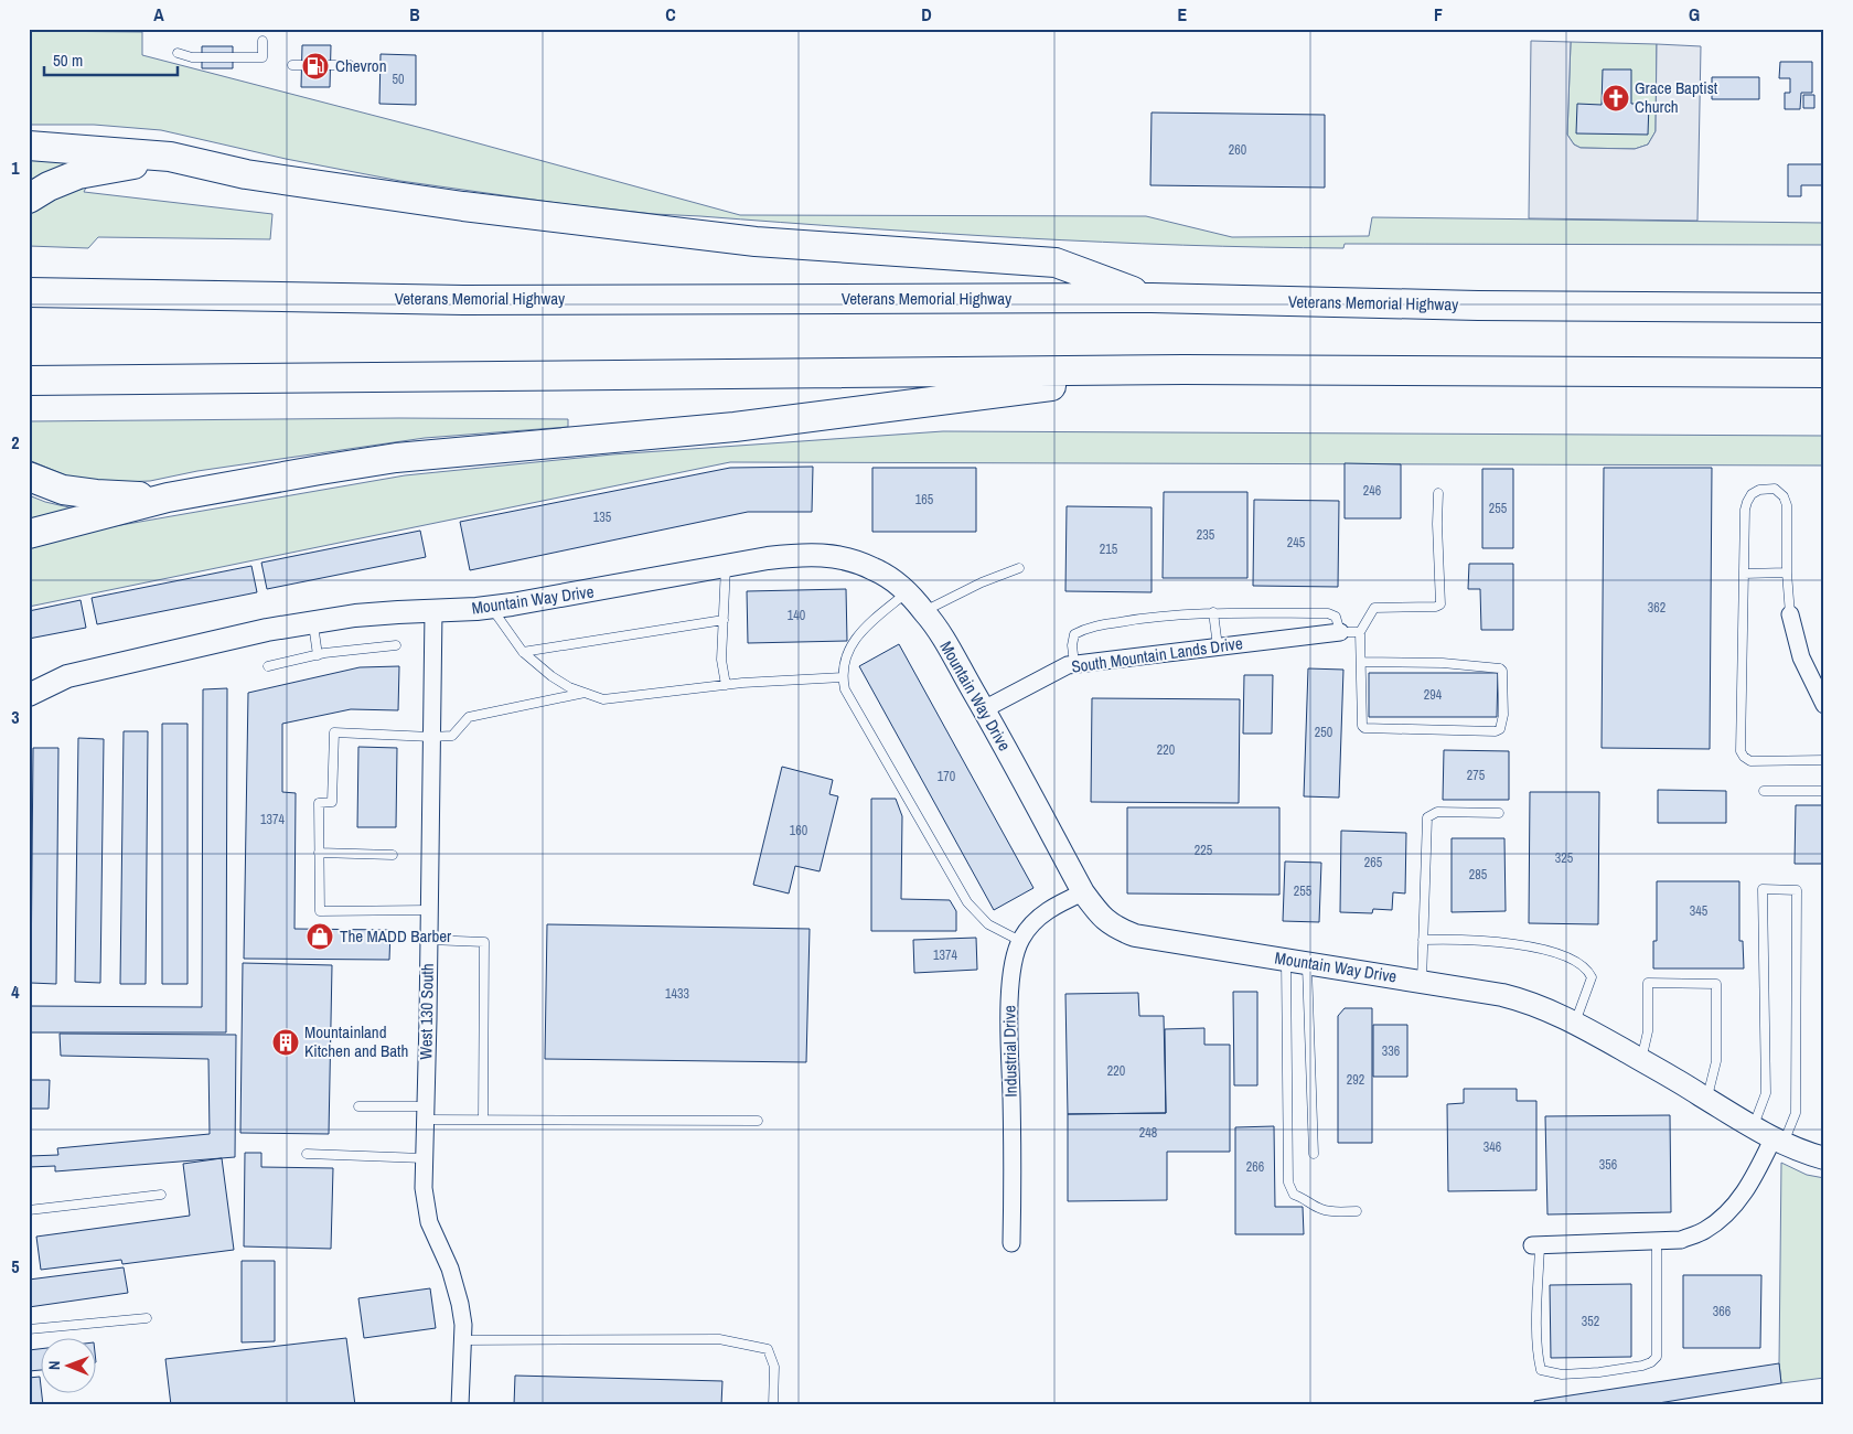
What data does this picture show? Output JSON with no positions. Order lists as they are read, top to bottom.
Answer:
{
  "streets": {
    "highway": ["Veterans Memorial Highway"],
    "street": [
      "Mountain Way Drive",
      "South Mountain Lands Drive",
      "West 130 South",
      "Industrial Drive"
    ]
  },
  "crossings": [
    ["Mountain Way Drive", "South Mountain Lands Drive"],
    ["Mountain Way Drive", "West 130 South"],
    ["Mountain Way Drive", "Industrial Drive"]
  ],
  "places": {
    "fuel station": ["Chevron"],
    "church": ["Grace Baptist Church"],
    "shop": ["The MADD Barber"],
    "building": ["Mountainland Kitchen and Bath"]
  },
  "house_numbers": [
    "50",
    "260",
    "246",
    "165",
    "255",
    "135",
    "235",
    "245",
    "215",
    "362",
    "140",
    "294",
    "250",
    "220",
    "275",
    "170",
    "1374",
    "160",
    "225",
    "325",
    "265",
    "285",
    "255",
    "345",
    "1374",
    "1433",
    "336",
    "220",
    "292",
    "248",
    "346",
    "356",
    "266",
    "366",
    "352"
  ],
  "scale_bar": "50 m",
  "north": "left",
  "grid": {
    "columns": [
      "A",
      "B",
      "C",
      "D",
      "E",
      "F",
      "G"
    ],
    "rows": [
      "1",
      "2",
      "3",
      "4",
      "5"
    ]
  }
}
